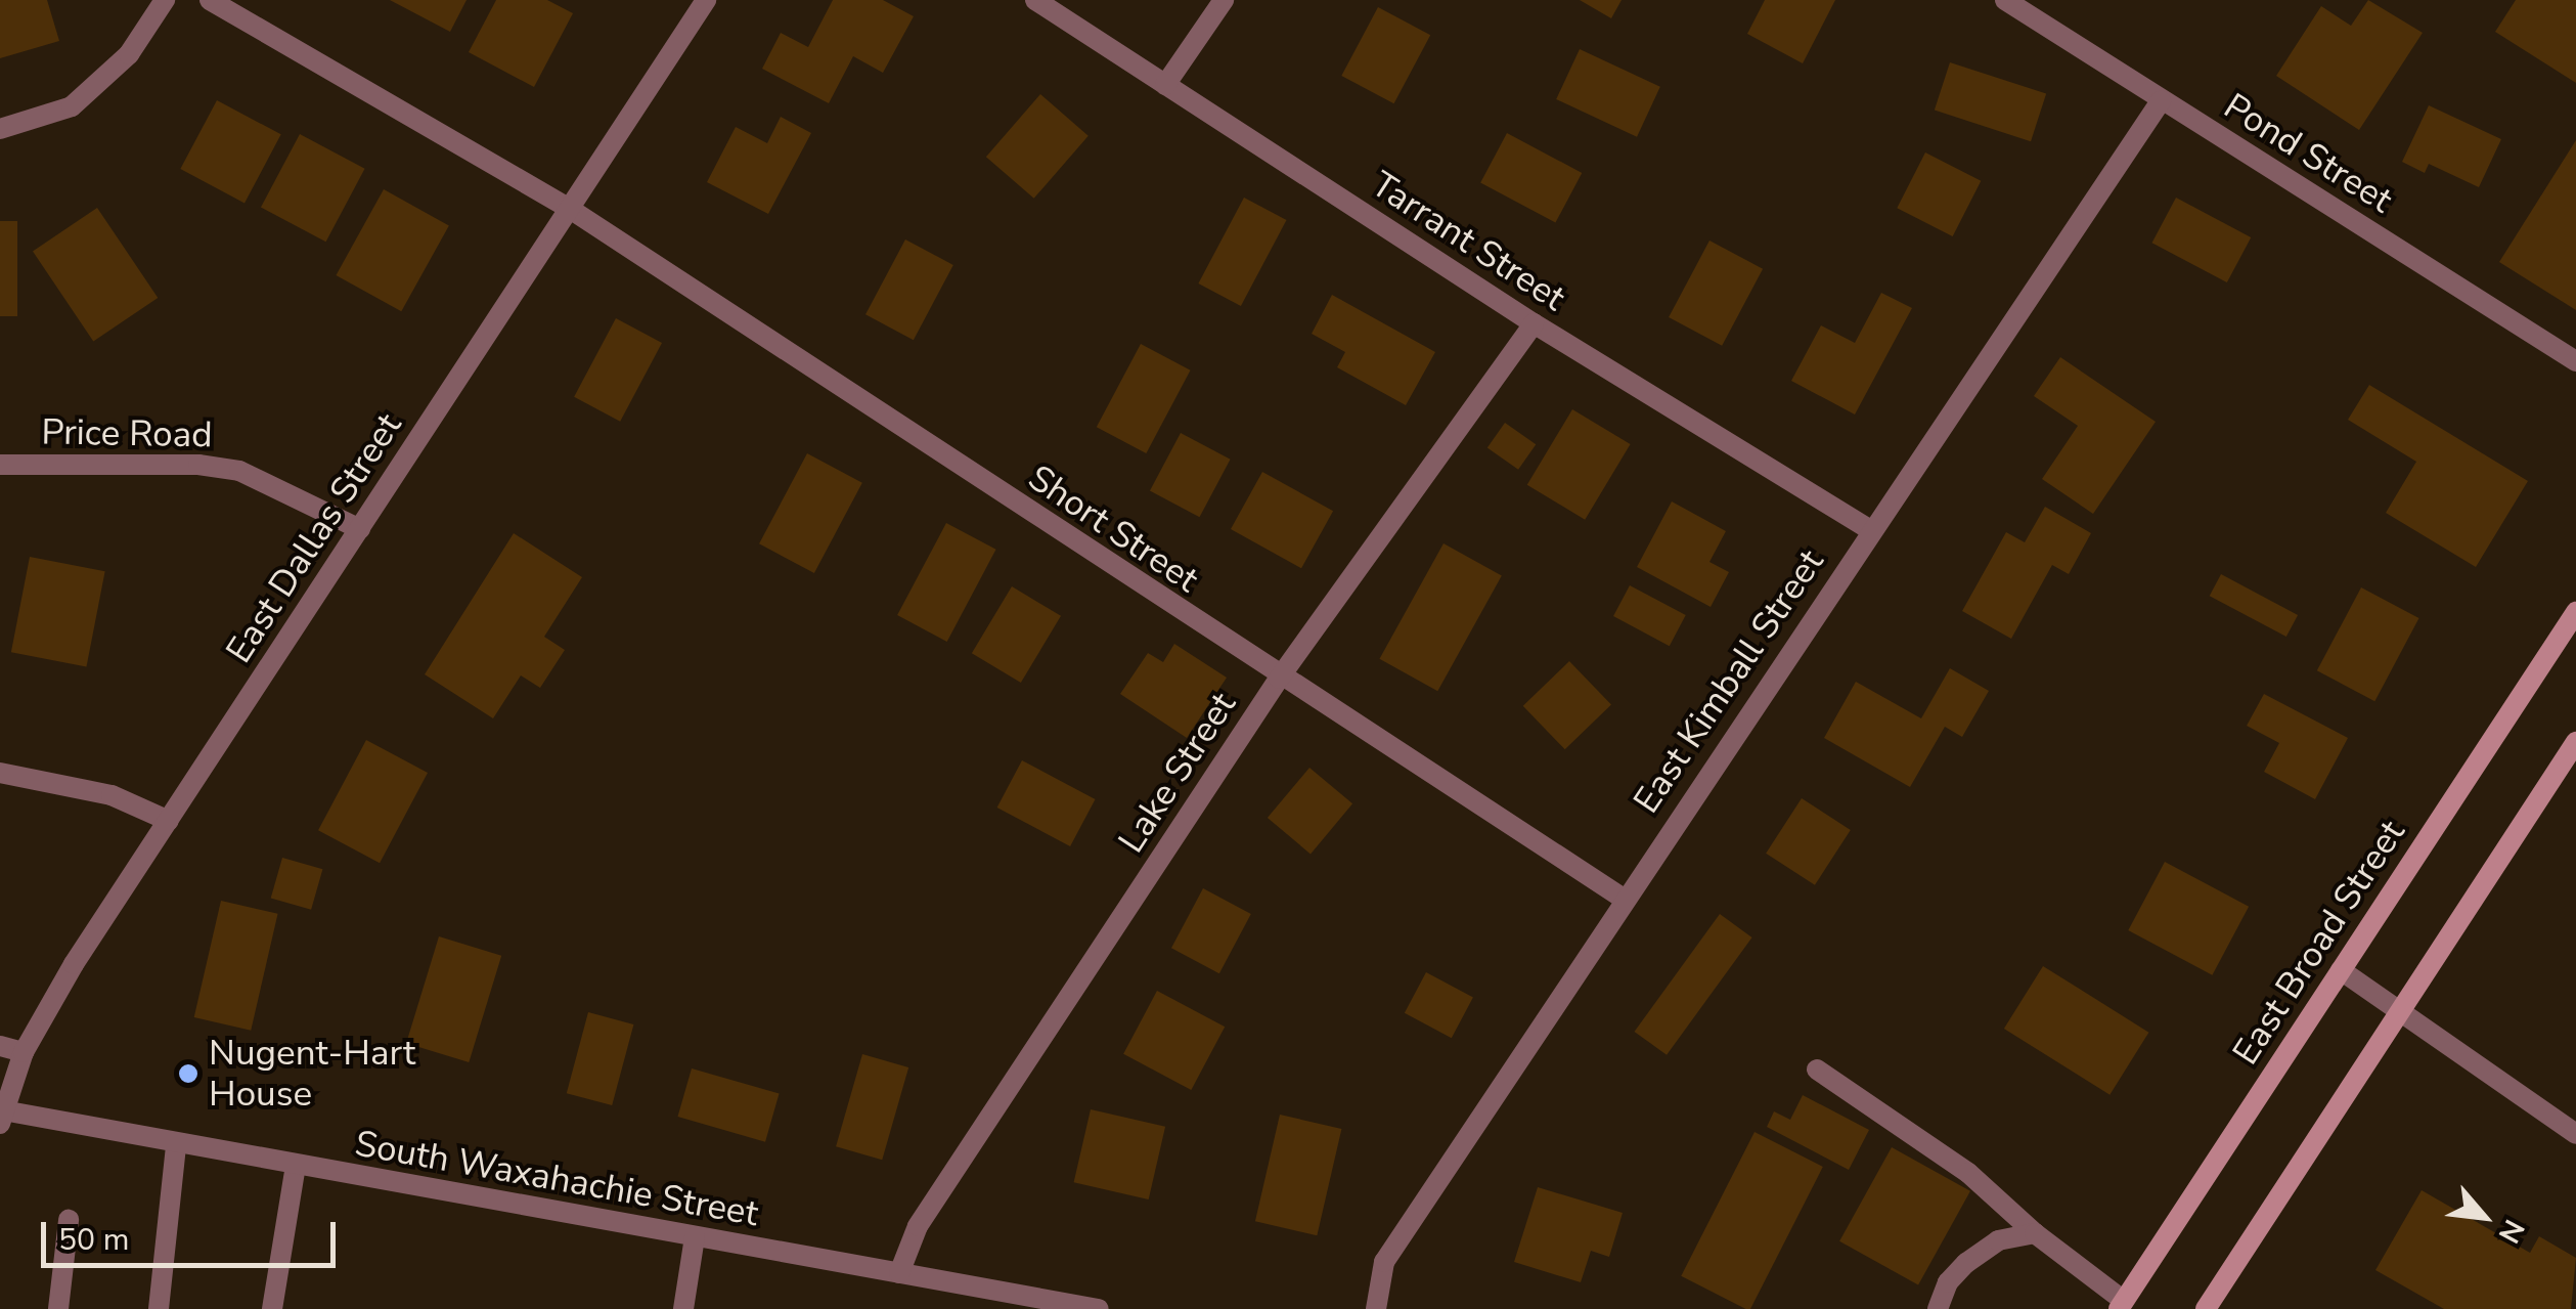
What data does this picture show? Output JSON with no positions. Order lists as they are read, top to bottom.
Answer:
{
  "streets": {
    "main road": ["East Broad Street"],
    "street": [
      "Pond Street",
      "Tarrant Street",
      "Price Road",
      "Short Street",
      "East Dallas Street",
      "East Kimball Street",
      "Lake Street",
      "South Waxahachie Street"
    ]
  },
  "crossings": [
    ["Pond Street", "East Kimball Street"],
    ["Tarrant Street", "East Kimball Street"],
    ["Tarrant Street", "Lake Street"],
    ["Price Road", "East Dallas Street"],
    ["Short Street", "East Dallas Street"],
    ["Short Street", "East Kimball Street"],
    ["Short Street", "Lake Street"],
    ["East Dallas Street", "South Waxahachie Street"],
    ["Lake Street", "South Waxahachie Street"]
  ],
  "places": ["Nugent-Hart House"],
  "scale_bar": "50 m",
  "north": "bottom right"
}
